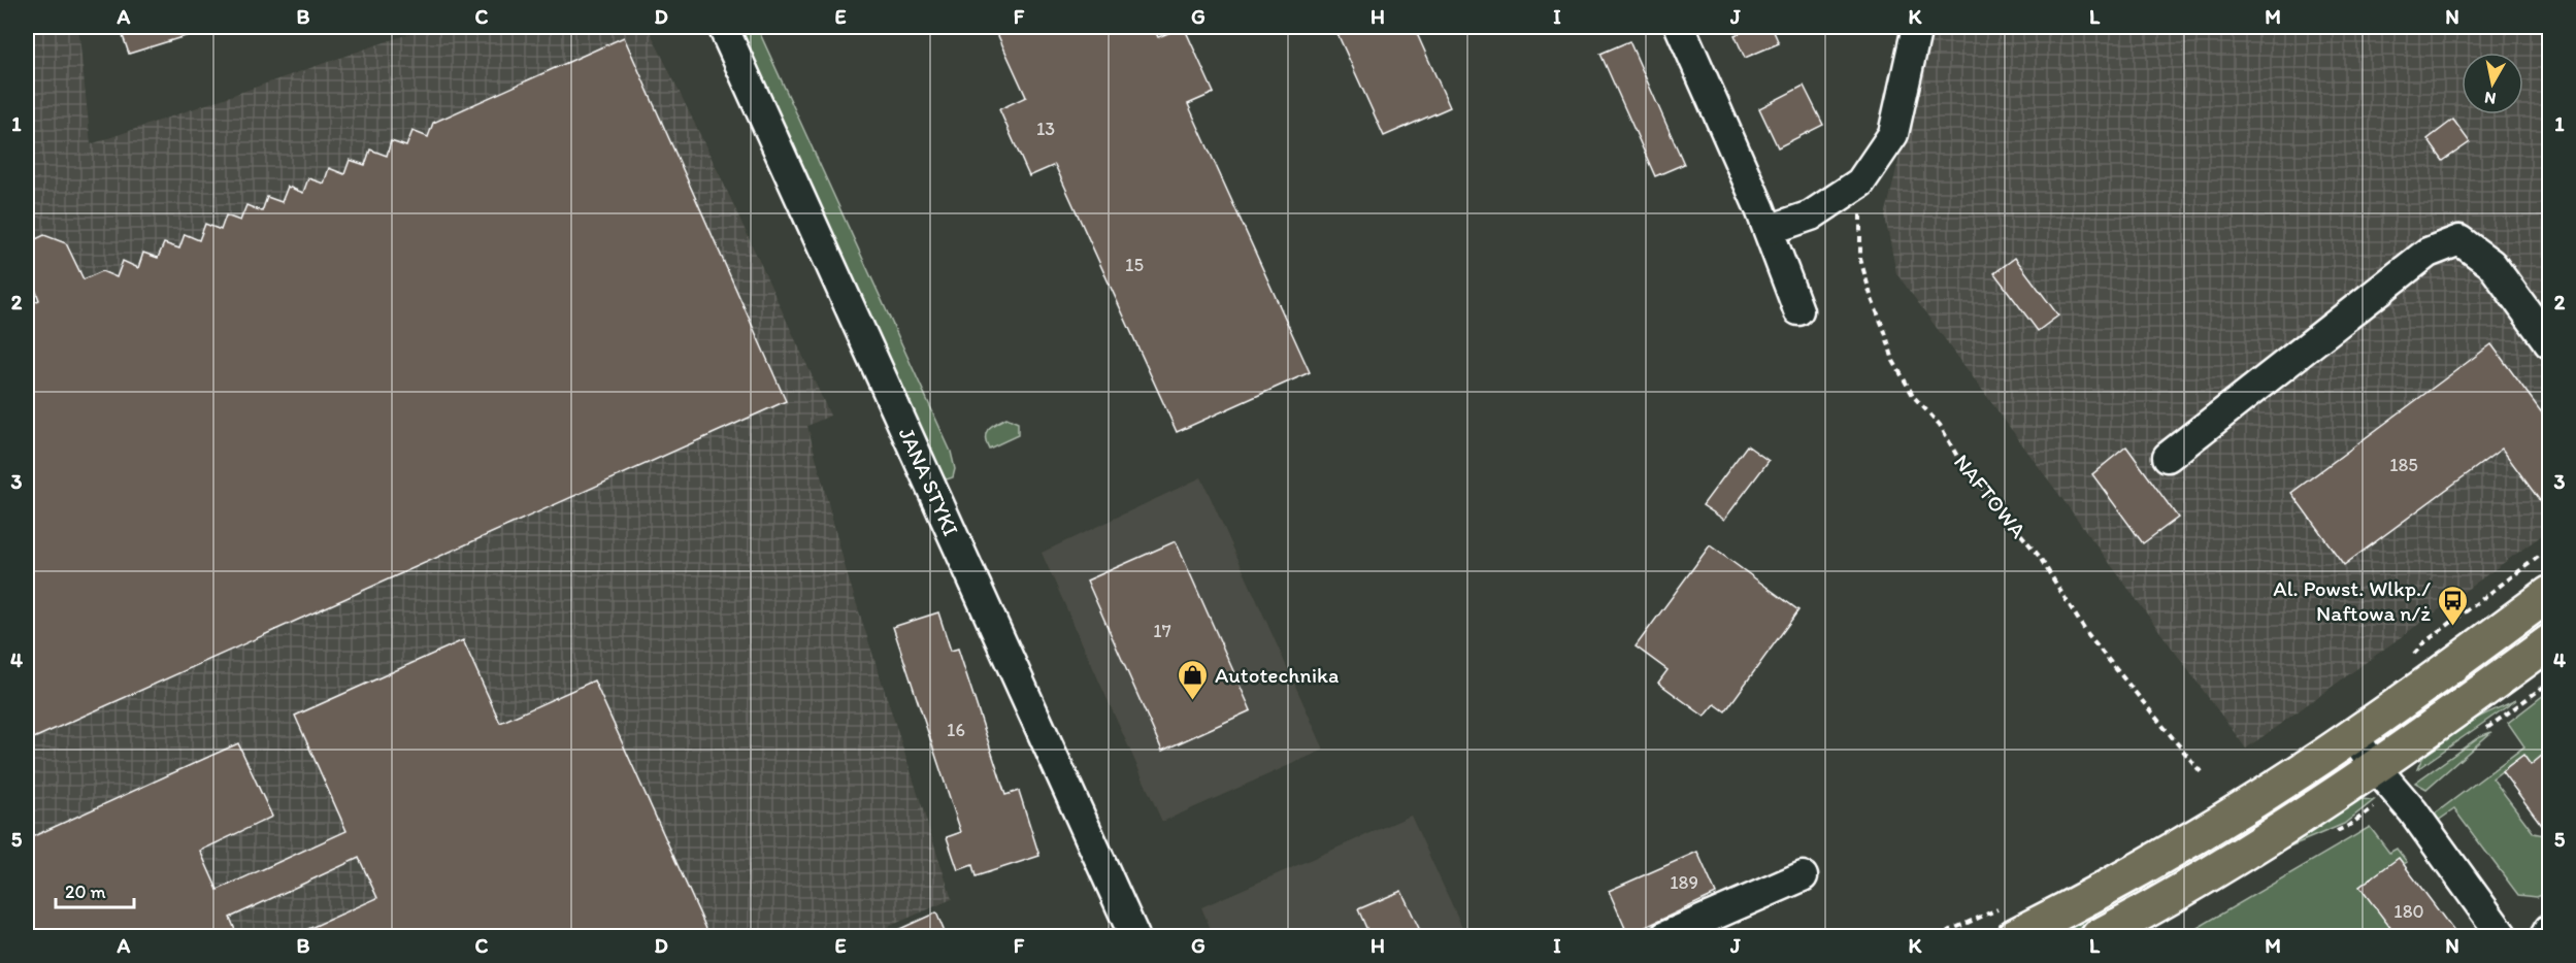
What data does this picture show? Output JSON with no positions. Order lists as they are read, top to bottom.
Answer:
{
  "streets": {
    "street": ["JANA STYKI"],
    "path": ["NAFTOWA"]
  },
  "places": {
    "bus stop": ["Al. Powst. Wlkp./ Naftowa n/ż"],
    "shop": ["Autotechnika"]
  },
  "house_numbers": [
    "13",
    "15",
    "185",
    "17",
    "16",
    "189",
    "180"
  ],
  "scale_bar": "20 m",
  "north": "bottom",
  "grid": {
    "columns": [
      "A",
      "B",
      "C",
      "D",
      "E",
      "F",
      "G",
      "H",
      "I",
      "J",
      "K",
      "L",
      "M",
      "N"
    ],
    "rows": [
      "1",
      "2",
      "3",
      "4",
      "5"
    ]
  }
}
